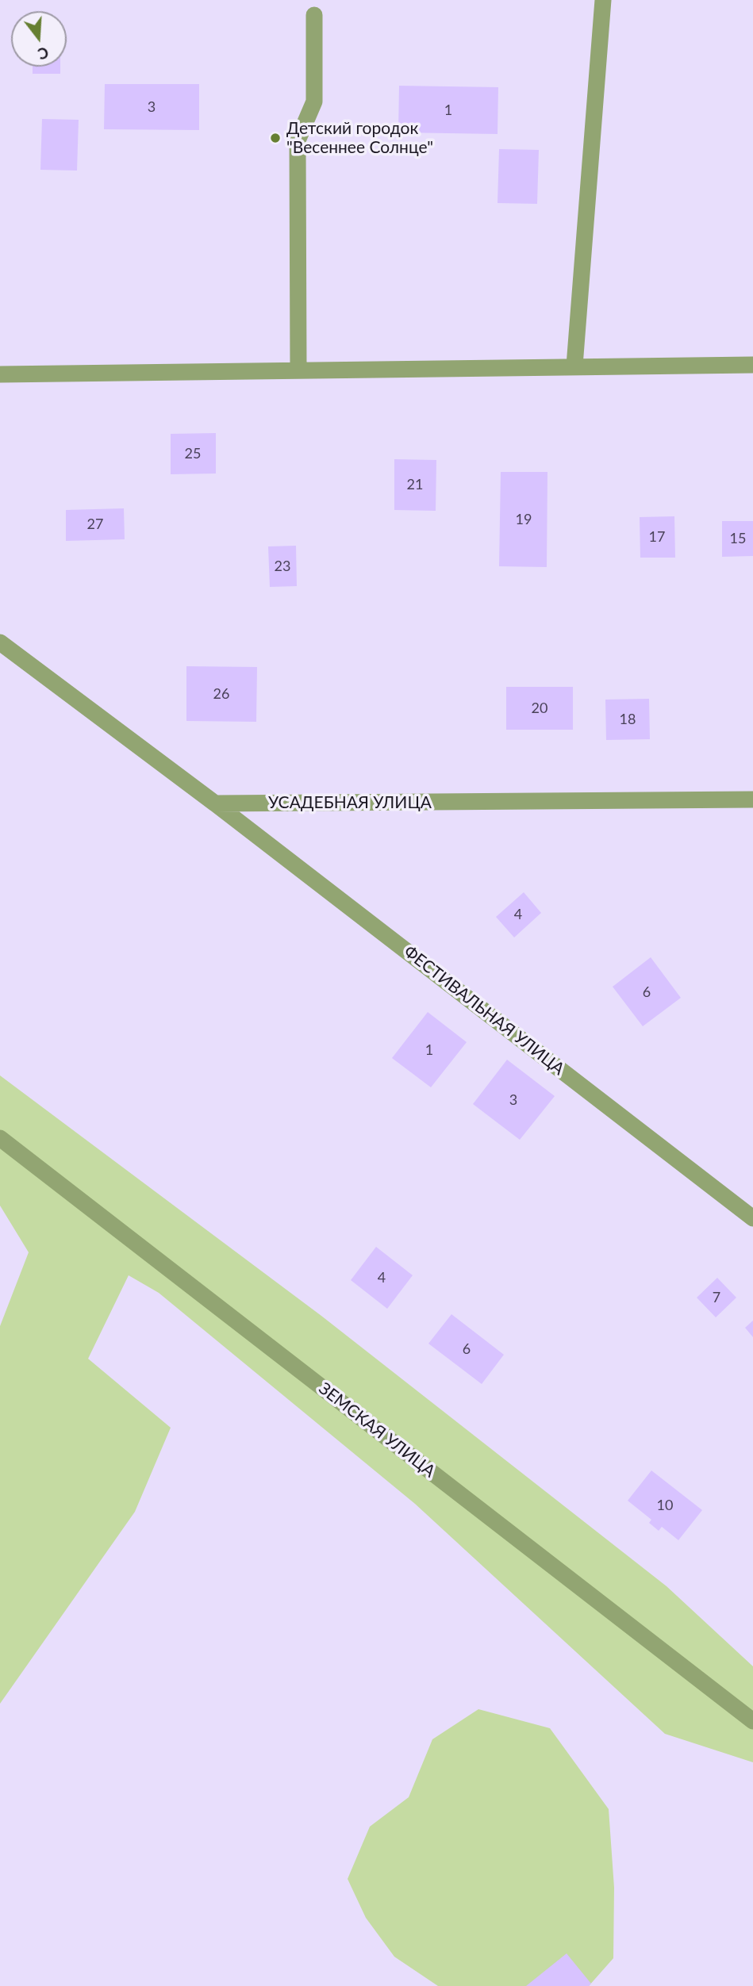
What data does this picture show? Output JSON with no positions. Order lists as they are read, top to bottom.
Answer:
{
  "streets": {
    "street": ["УСАДЕБНАЯ УЛИЦА", "ФЕСТИВАЛЬНАЯ УЛИЦА", "ЗЕМСКАЯ УЛИЦА"]
  },
  "crossings": [
    ["УСАДЕБНАЯ УЛИЦА", "ФЕСТИВАЛЬНАЯ УЛИЦА"]
  ],
  "places": ["Детский городок \"Весеннее Солнце\""],
  "house_numbers": [
    "3",
    "1",
    "25",
    "21",
    "19",
    "27",
    "17",
    "15",
    "23",
    "26",
    "20",
    "18",
    "4",
    "6",
    "1",
    "3",
    "4",
    "7",
    "6",
    "10"
  ],
  "north": "bottom"
}
